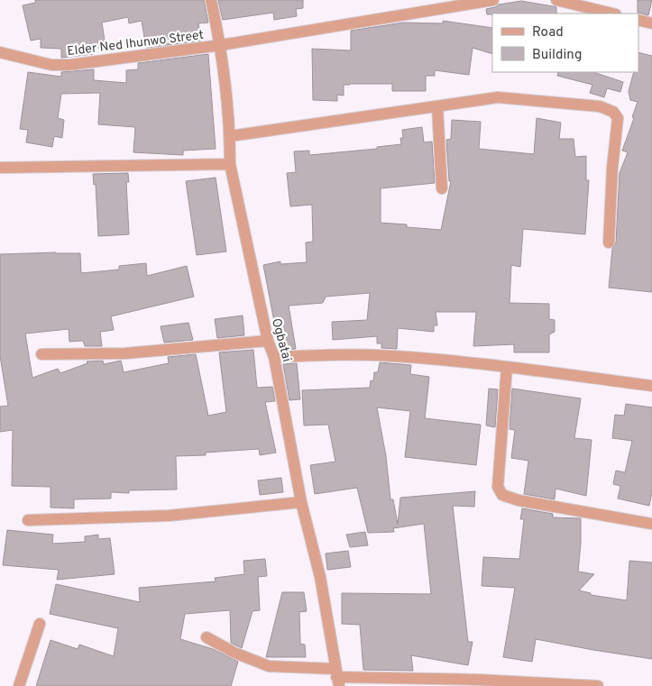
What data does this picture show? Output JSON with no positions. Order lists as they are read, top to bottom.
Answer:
{
  "streets": {
    "street": ["Elder Ned Ihunwo Street", "Ogbatai"]
  },
  "crossings": [
    ["Elder Ned Ihunwo Street", "Ogbatai"]
  ],
  "legend": ["Road", "Building"]
}
